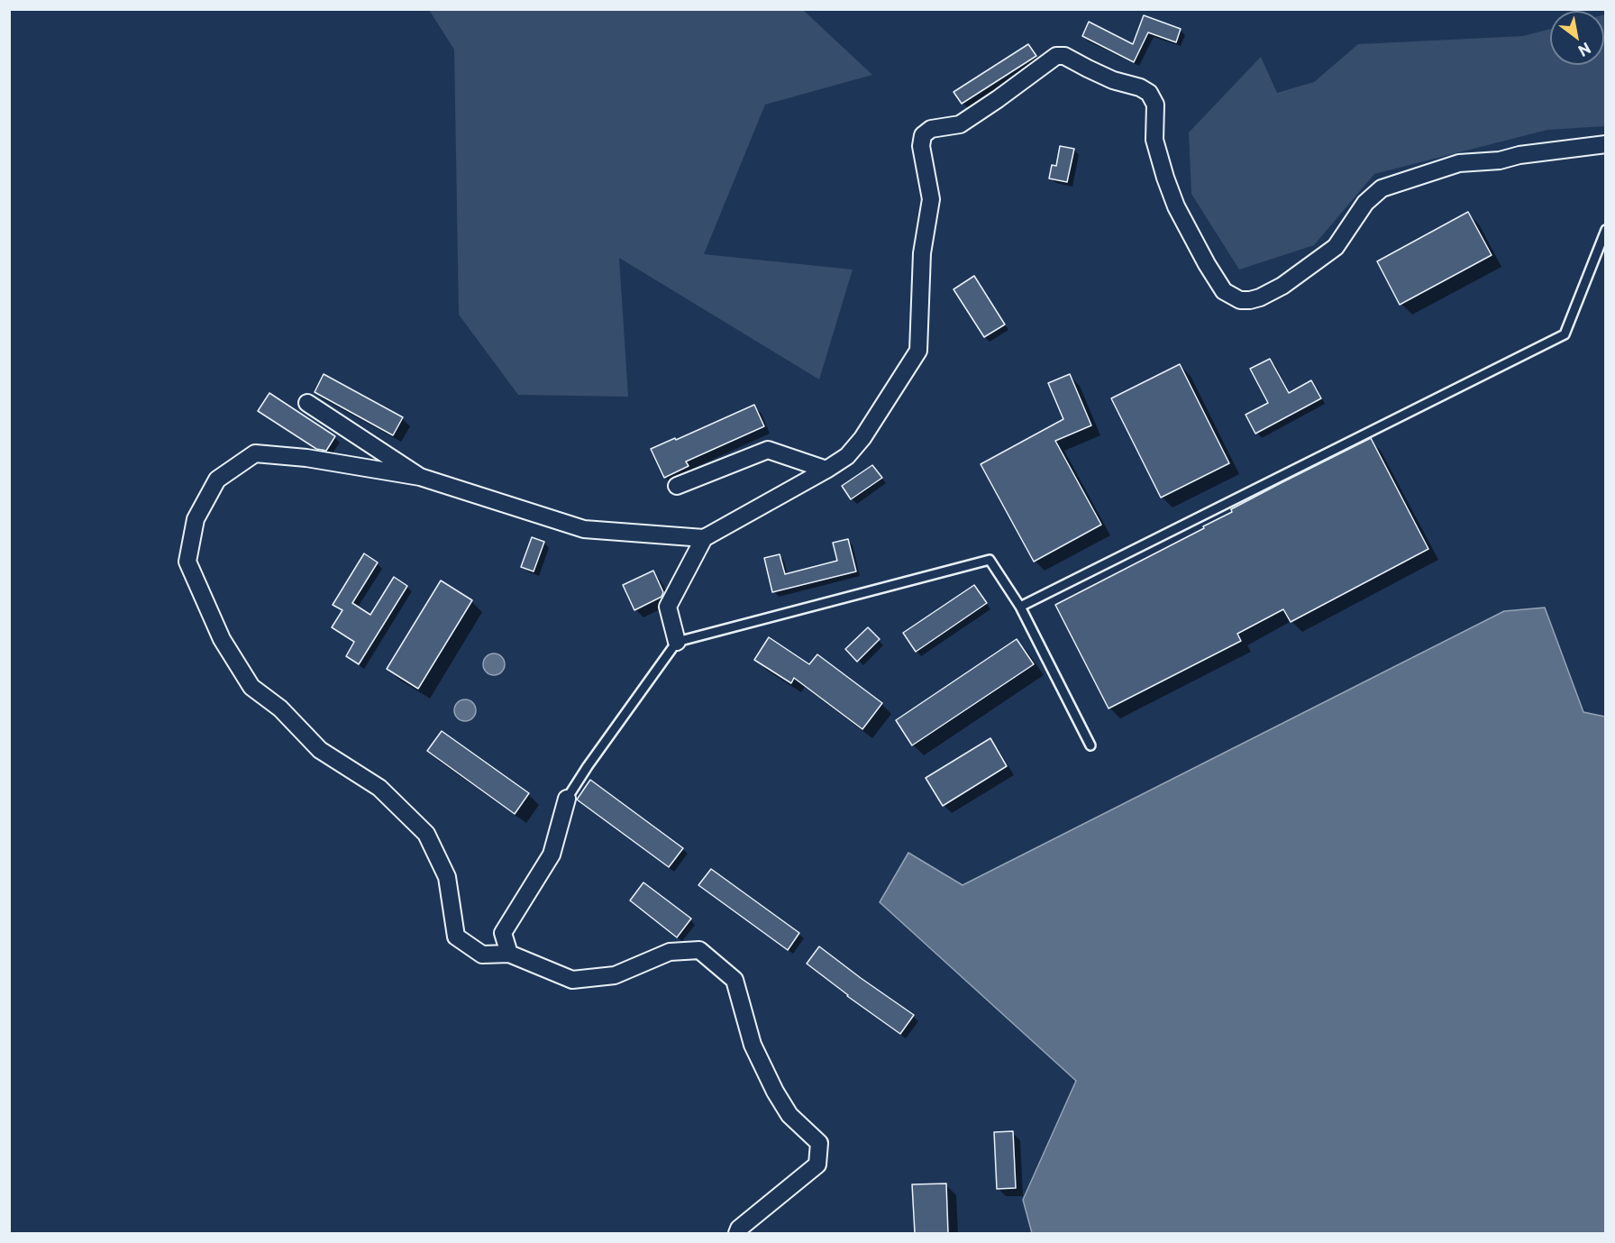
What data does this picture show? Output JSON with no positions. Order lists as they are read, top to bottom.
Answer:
{
  "north": "bottom right"
}
